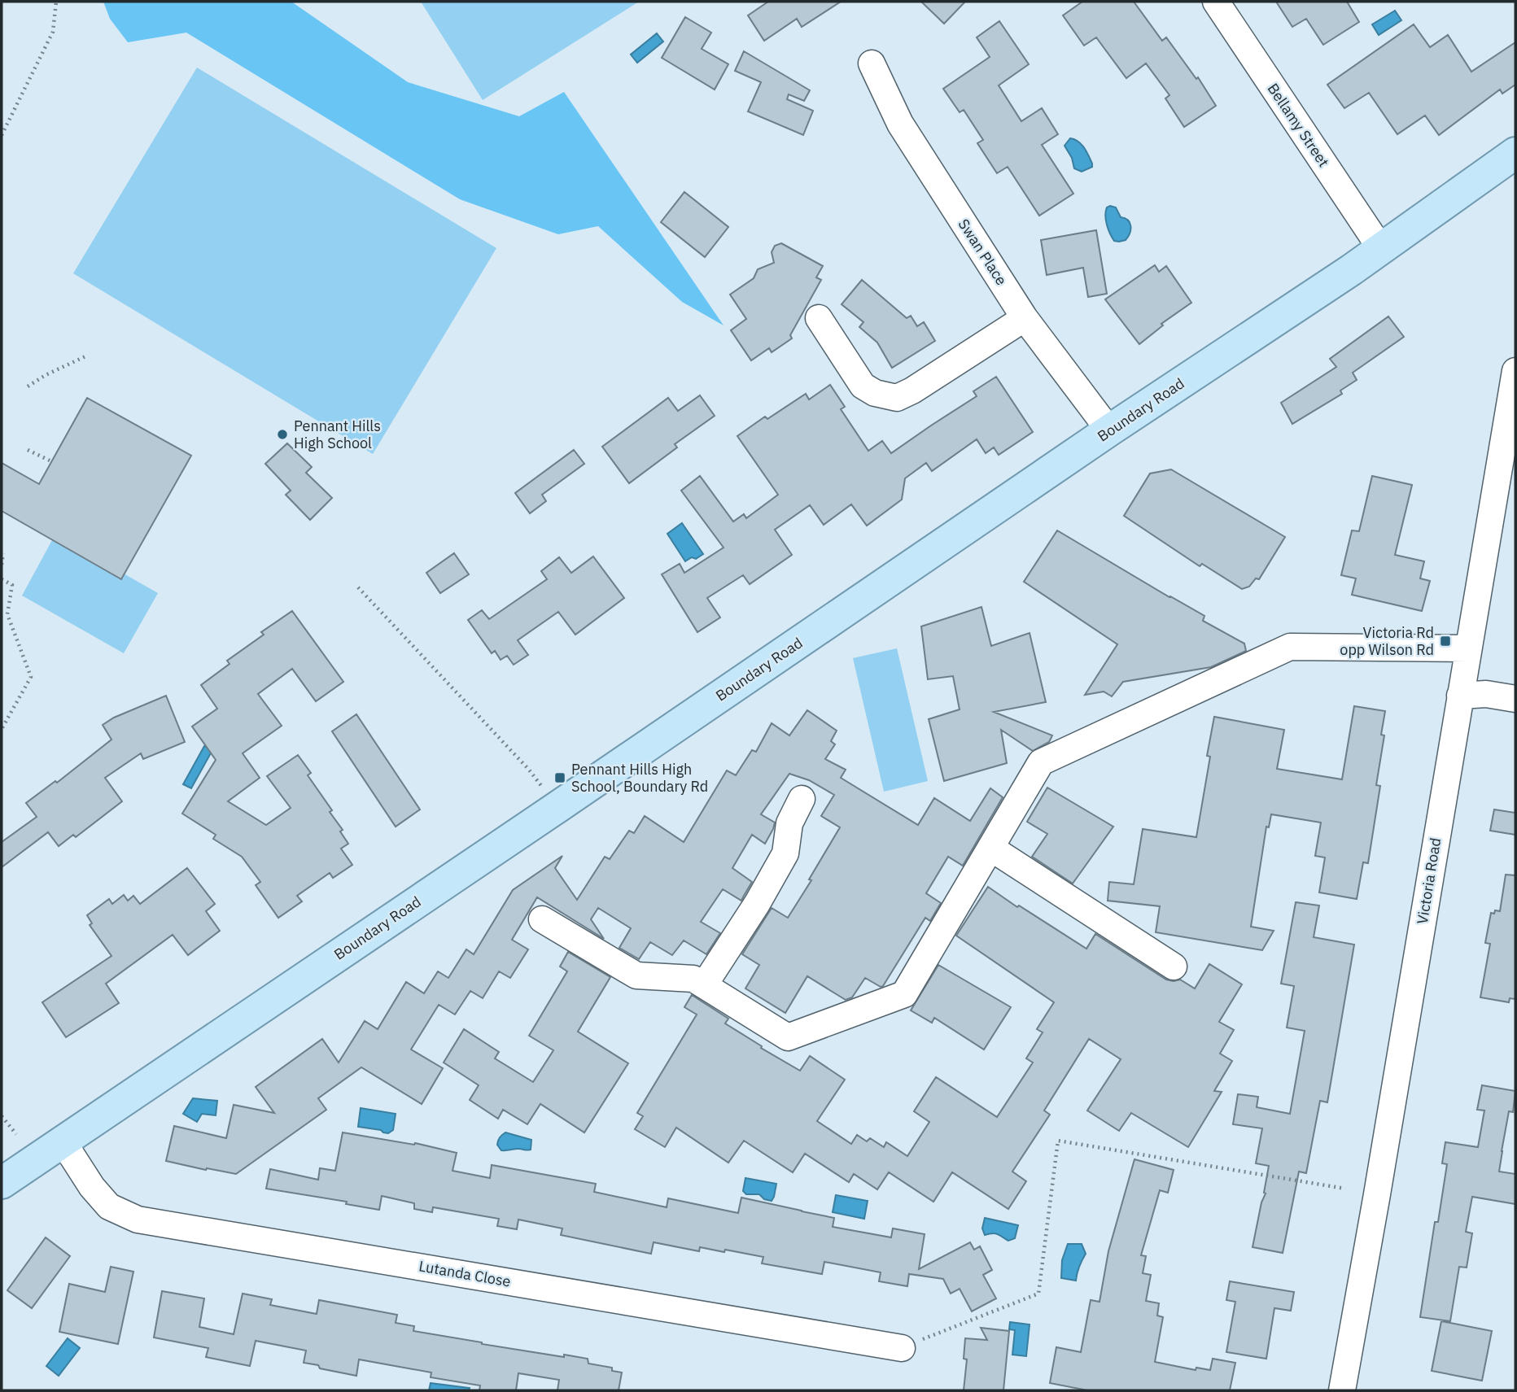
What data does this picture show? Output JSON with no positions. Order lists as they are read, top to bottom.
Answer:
{
  "streets": {
    "main road": ["Boundary Road"],
    "street": [
      "Bellamy Street",
      "Swan Place",
      "Victoria Road",
      "Lutanda Close"
    ]
  },
  "crossings": [
    ["Bellamy Street", "Boundary Road"],
    ["Swan Place", "Boundary Road"],
    ["Boundary Road", "Lutanda Close"]
  ],
  "places": {
    "other": ["Pennant Hills High School"],
    "transit": ["Victoria Rd opp Wilson Rd", "Pennant Hills High School, Boundary Rd"]
  }
}
